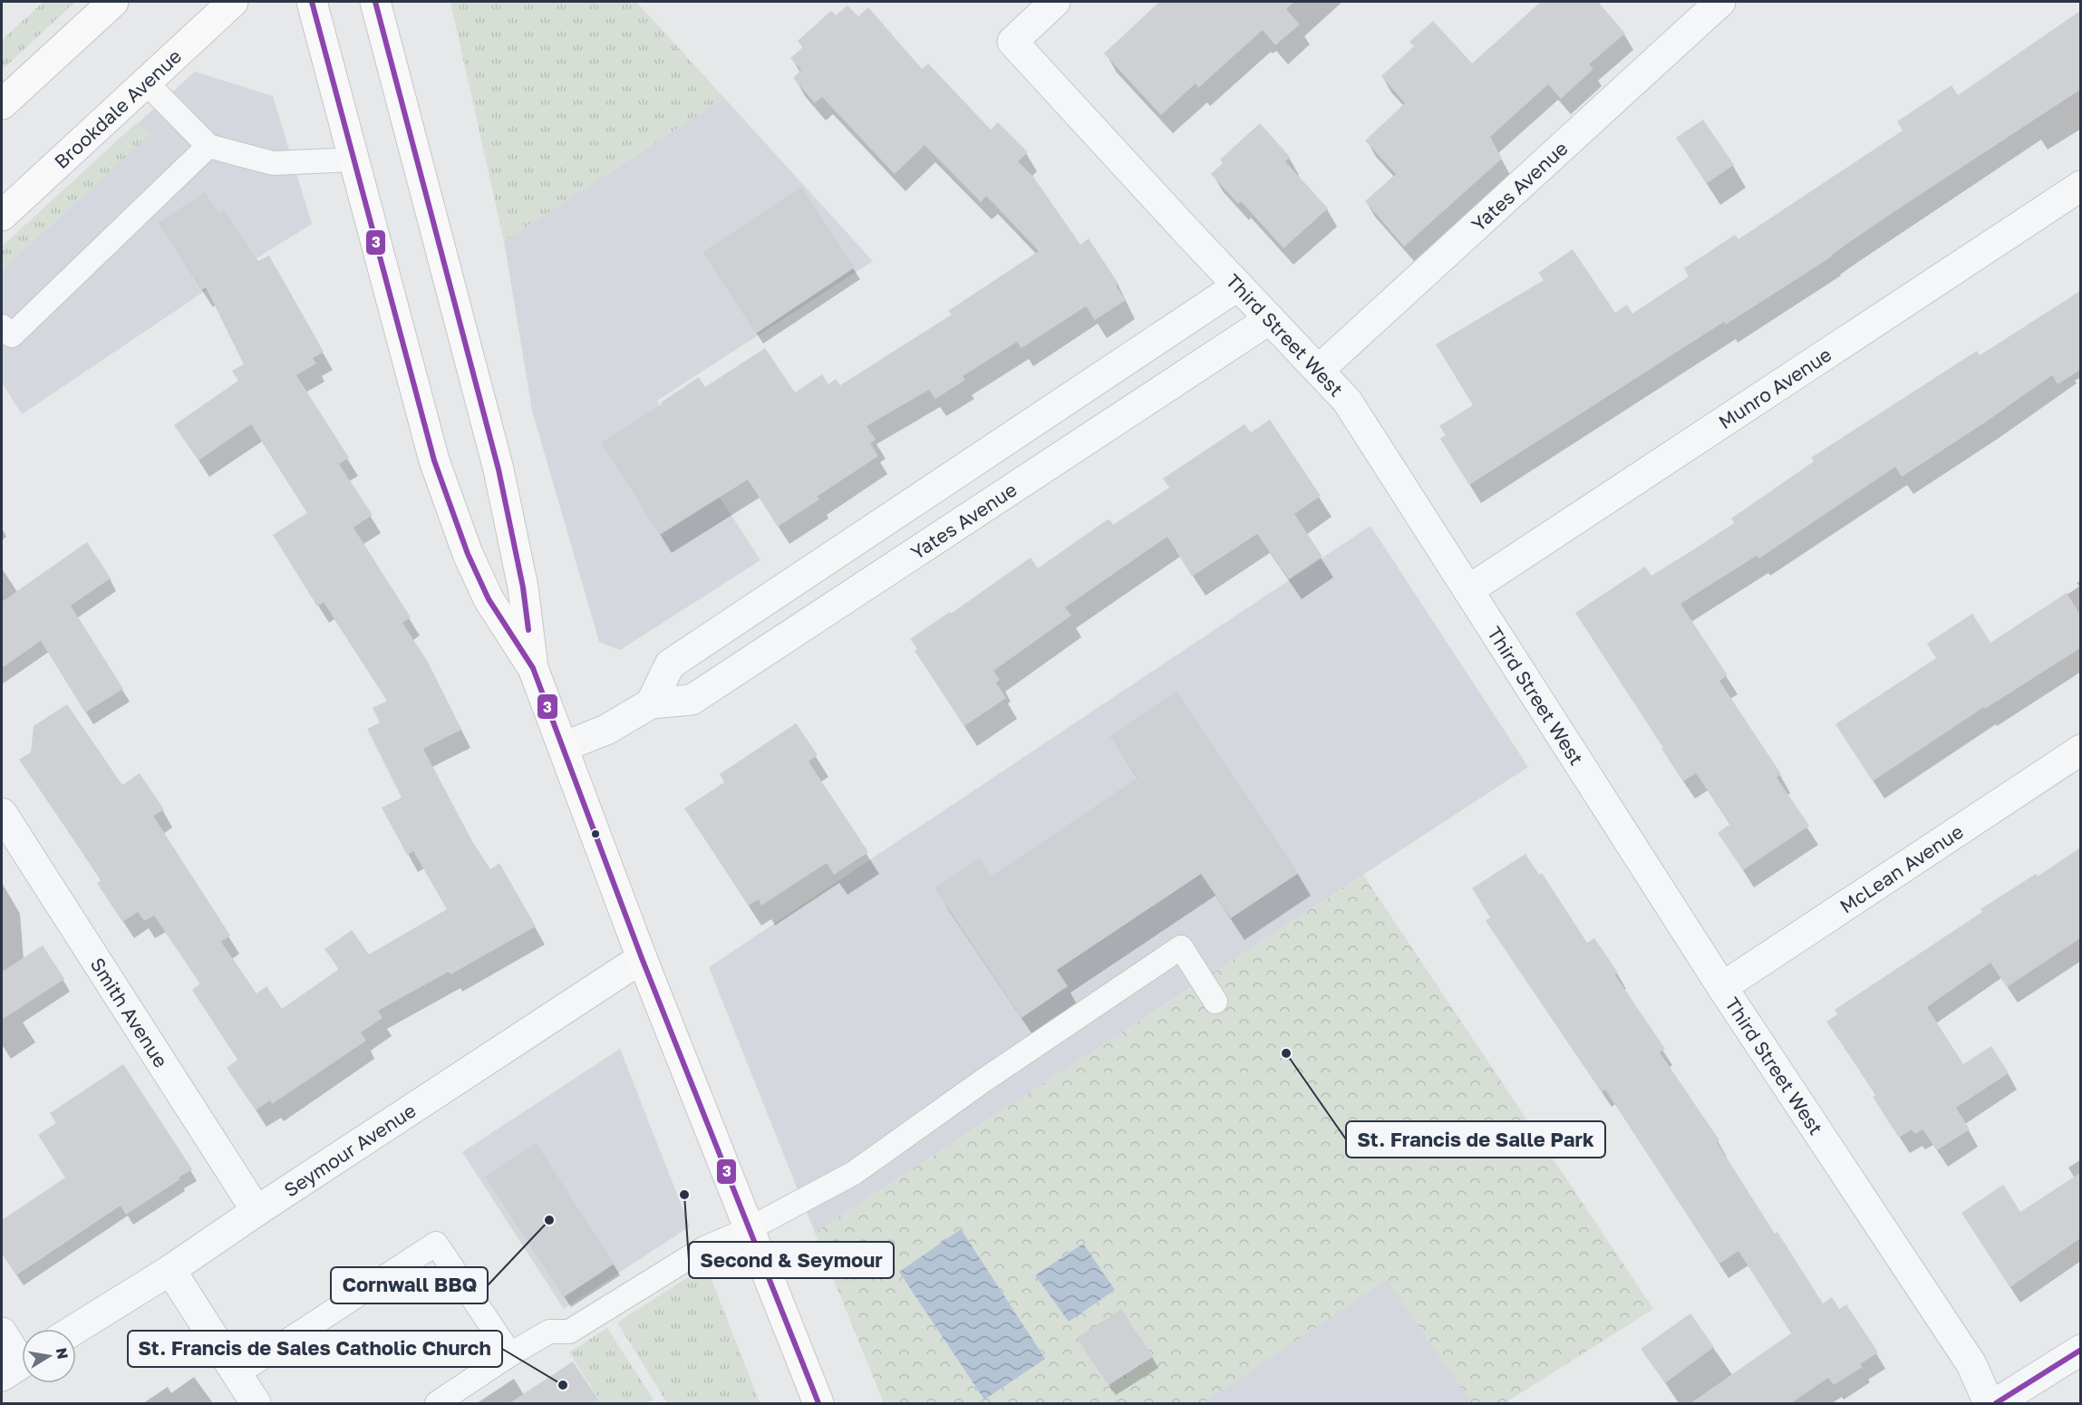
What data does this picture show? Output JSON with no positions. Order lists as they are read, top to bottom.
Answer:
{
  "streets": {
    "main road": ["Brookdale Avenue"],
    "street": [
      "Yates Avenue",
      "Third Street West",
      "Munro Avenue",
      "McLean Avenue",
      "Smith Avenue",
      "Seymour Avenue"
    ]
  },
  "crossings": [
    ["Yates Avenue", "Third Street West"],
    ["Third Street West", "Munro Avenue"],
    ["Third Street West", "McLean Avenue"],
    ["Smith Avenue", "Seymour Avenue"]
  ],
  "places": [
    "St. Francis de Salle Park",
    "Second & Seymour",
    "Cornwall BBQ",
    "St. Francis de Sales Catholic Church"
  ],
  "lines": ["transit line 3"],
  "north": "right"
}
